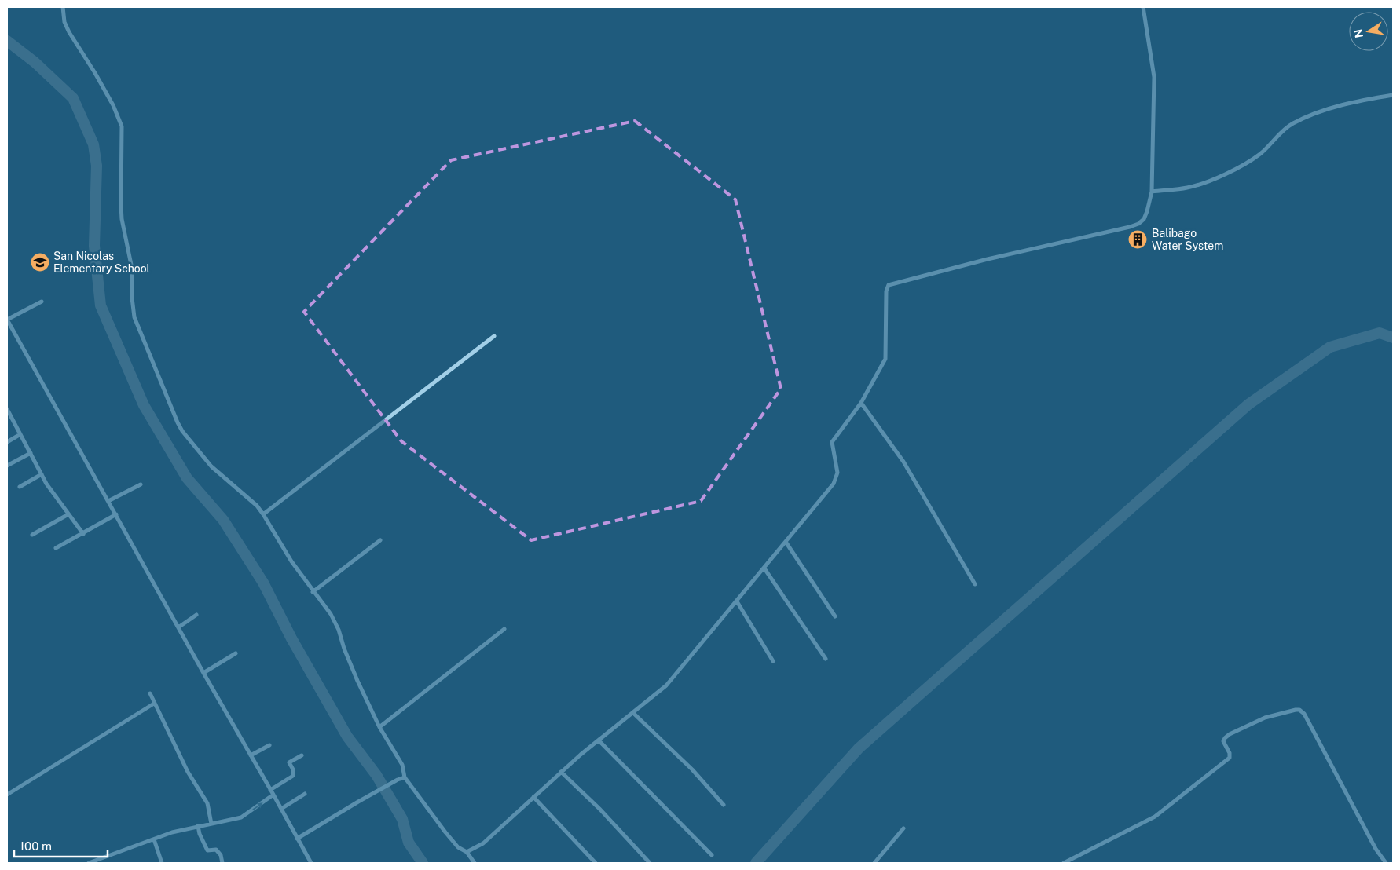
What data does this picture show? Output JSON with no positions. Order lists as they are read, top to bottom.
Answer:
{
  "places": {
    "building": ["Balibago Water System"],
    "school or university": ["San Nicolas Elementary School"]
  },
  "scale_bar": "100 m",
  "north": "left"
}
